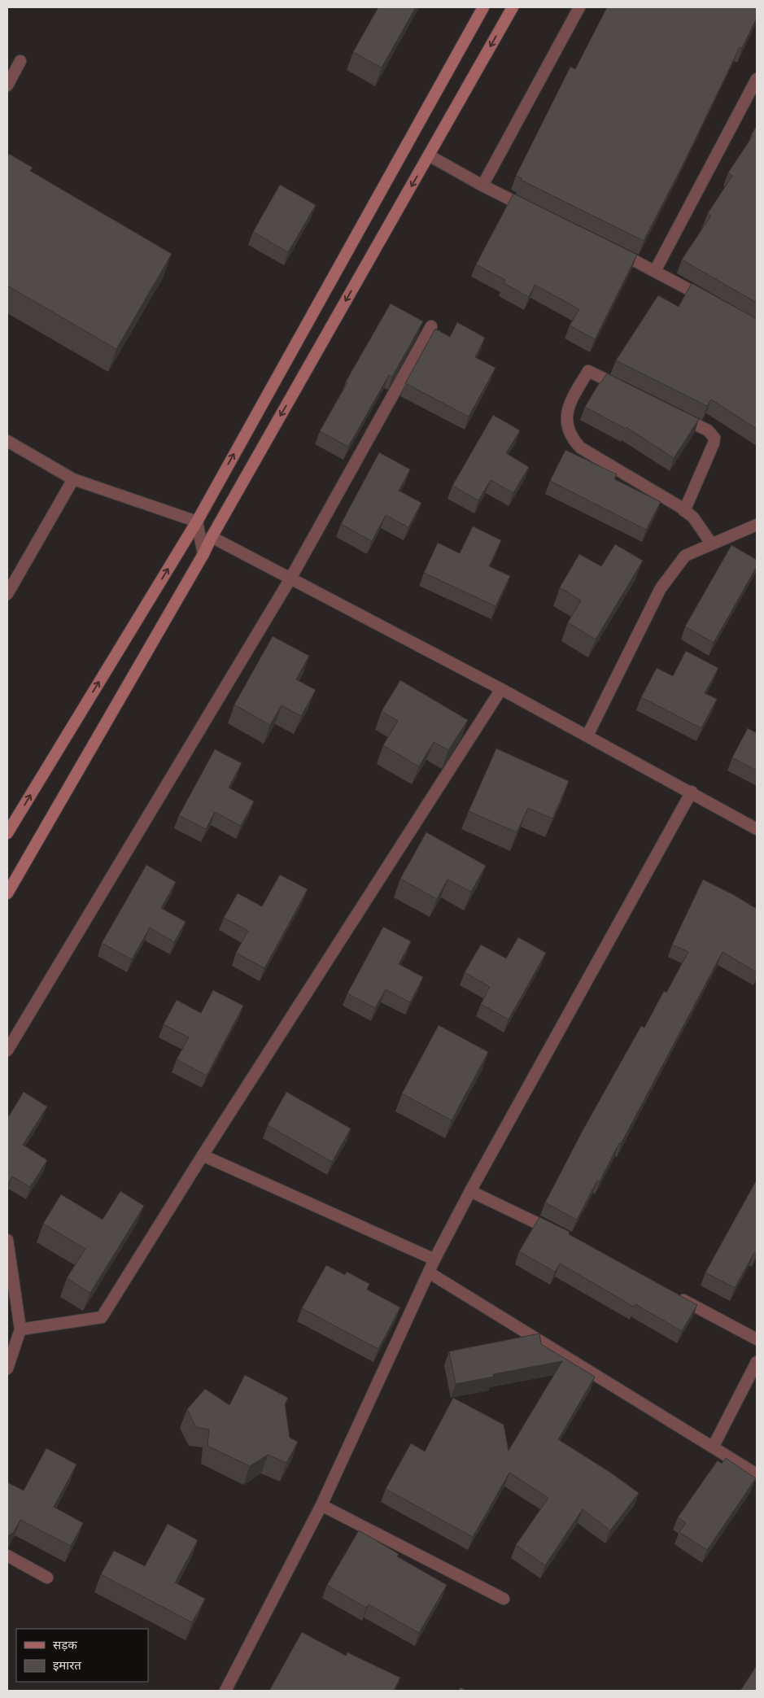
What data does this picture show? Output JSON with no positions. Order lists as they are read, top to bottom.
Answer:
{
  "legend": ["सड़क", "इमारत"]
}
